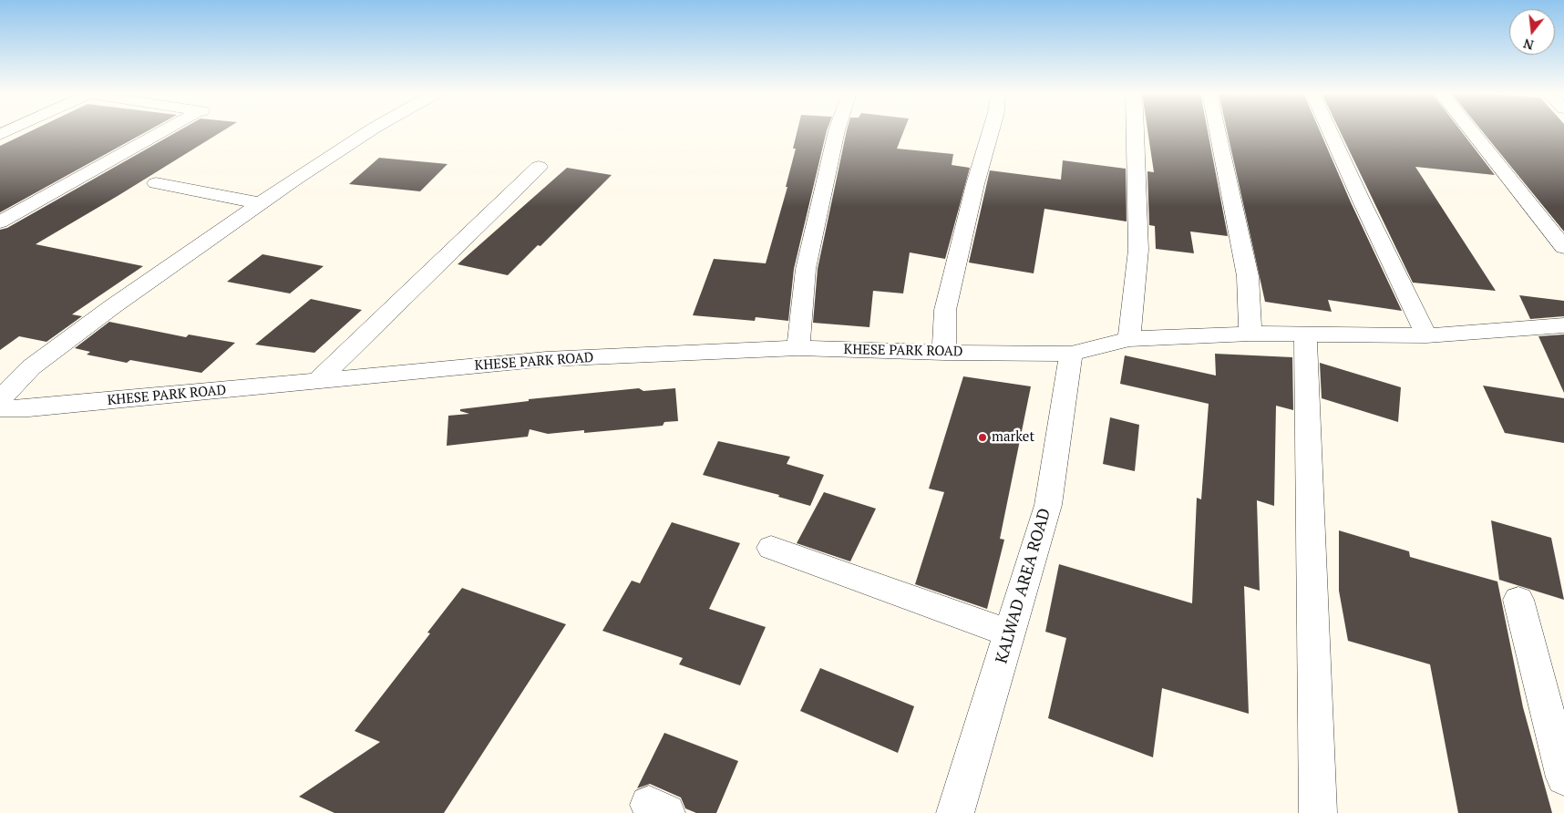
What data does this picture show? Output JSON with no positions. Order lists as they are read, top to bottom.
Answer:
{
  "streets": {
    "street": ["KHESE PARK ROAD", "KALWAD AREA ROAD"]
  },
  "crossings": [
    ["KHESE PARK ROAD", "KALWAD AREA ROAD"]
  ],
  "places": ["market"],
  "north": "bottom"
}
